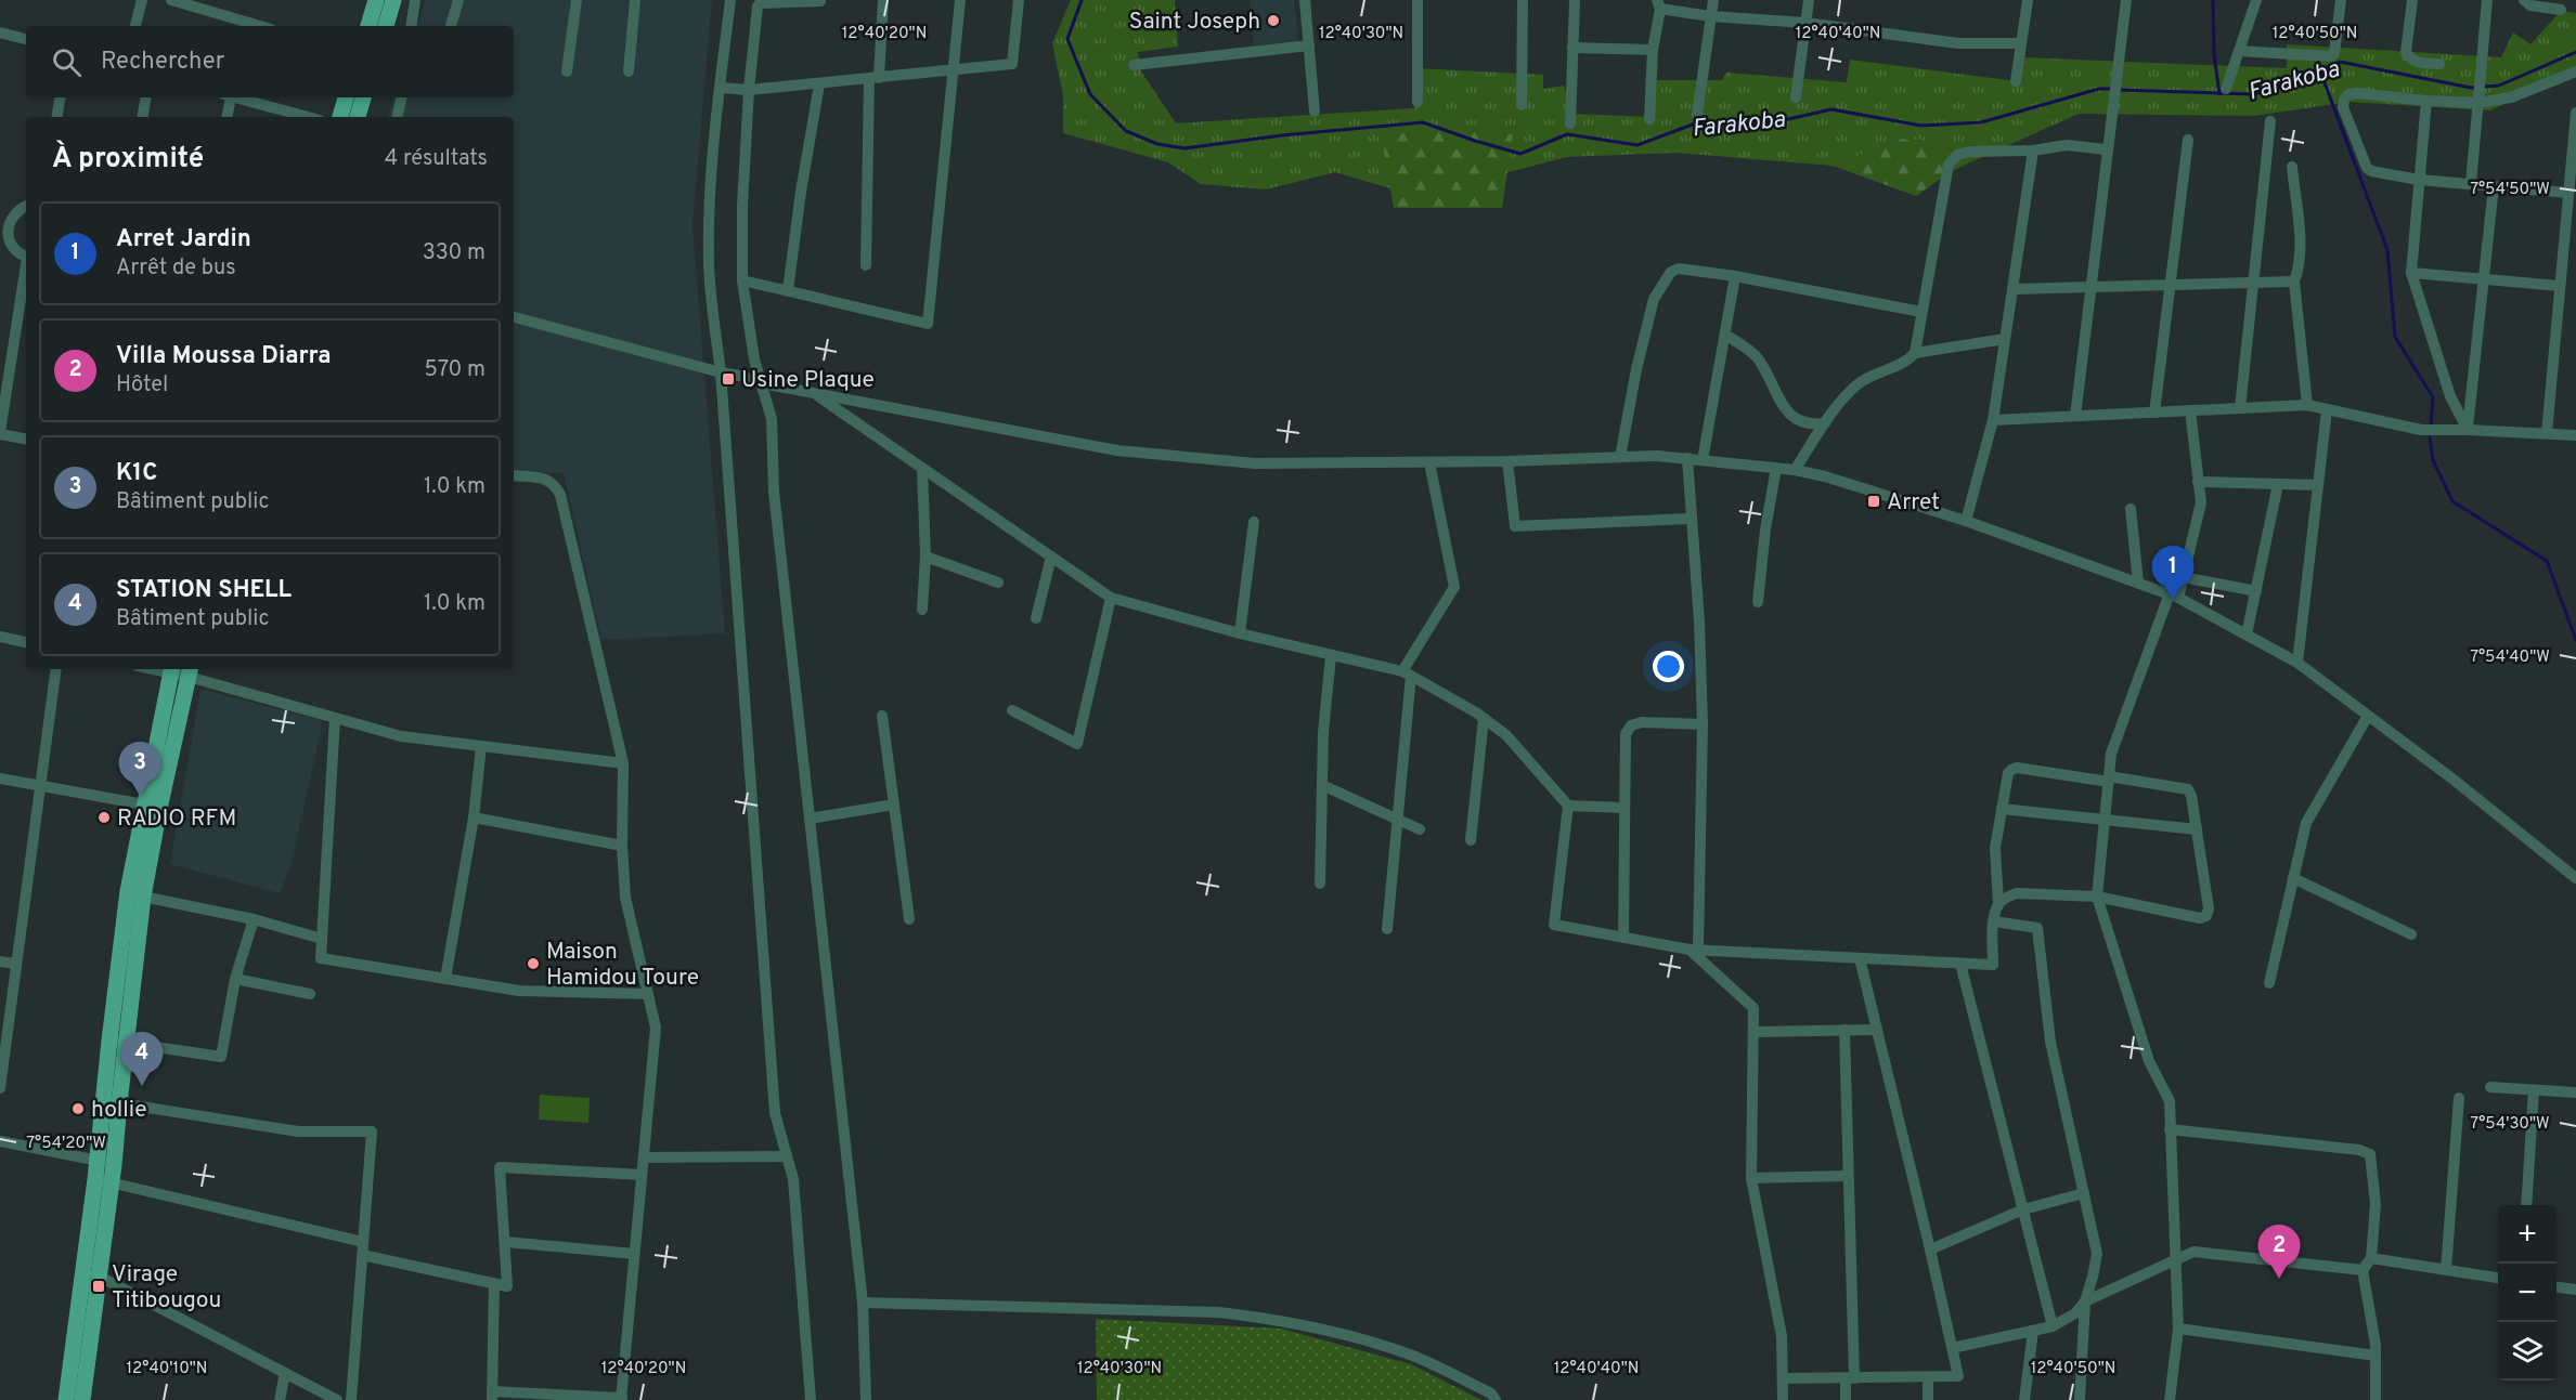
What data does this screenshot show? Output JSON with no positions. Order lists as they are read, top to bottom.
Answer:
{
  "water": ["Farakoba"],
  "places": {
    "other": [
      "Saint Joseph",
      "RADIO RFM",
      "Maison Hamidou Toure",
      "hollie"
    ],
    "transit": ["Usine Plaque", "Arret", "Virage Titibougou"]
  },
  "page": {
    "search": "Rechercher",
    "heading": ["À proximité", "4 résultats"],
    "list": [
      {
        "mark": "1",
        "name": "Arret Jardin",
        "note": "Arrêt de bus",
        "value": "330 m"
      },
      {
        "mark": "2",
        "name": "Villa Moussa Diarra",
        "note": "Hôtel",
        "value": "570 m"
      },
      {
        "mark": "3",
        "name": "K1C",
        "note": "Bâtiment public",
        "value": "1.0 km"
      },
      {
        "mark": "4",
        "name": "STATION SHELL",
        "note": "Bâtiment public",
        "value": "1.0 km"
      }
    ],
    "pins": [
      "1",
      "3",
      "4",
      "2"
    ],
    "map_buttons": ["+", "−"]
  },
  "coordinates": [
    "12°40'20\"N",
    "12°40'30\"N",
    "12°40'40\"N",
    "12°40'50\"N",
    "7°54'50\"W",
    "7°54'40\"W",
    "7°54'30\"W",
    "7°54'20\"W",
    "12°40'10\"N"
  ]
}
